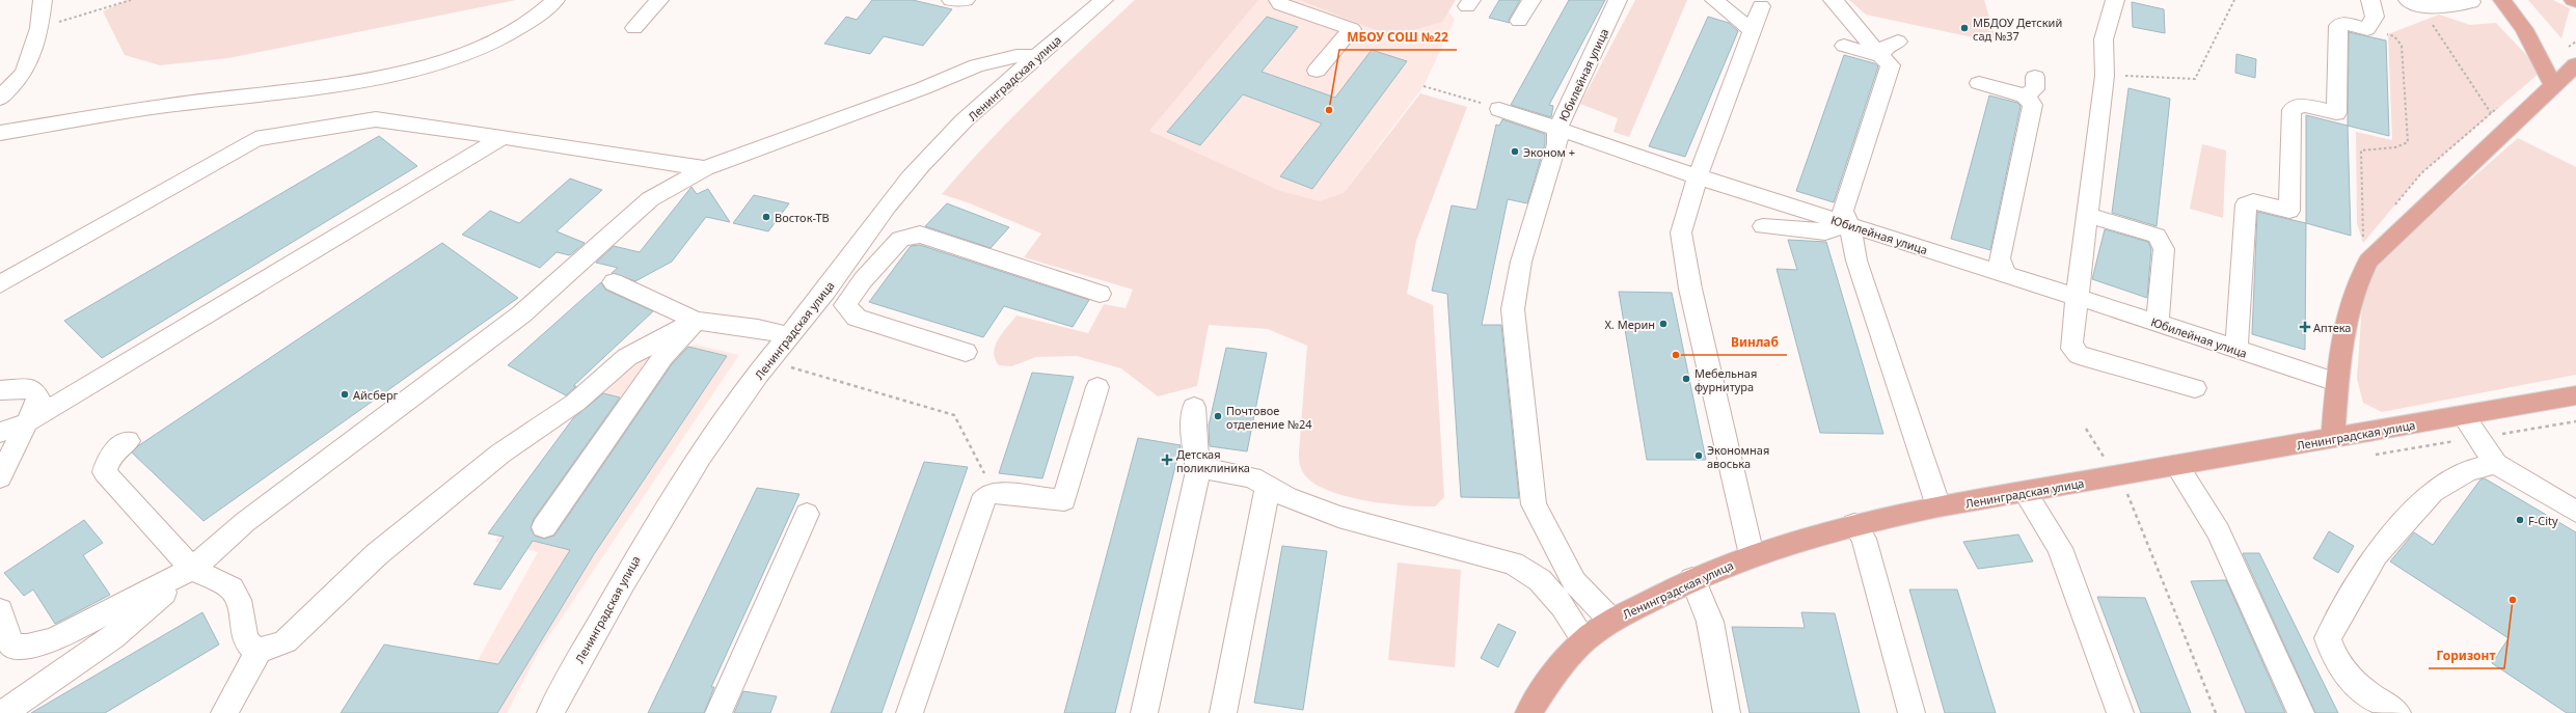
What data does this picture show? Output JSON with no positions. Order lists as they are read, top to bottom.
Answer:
{
  "streets": {
    "main road": ["Ленинградская улица"],
    "street": ["Юбилейная улица"]
  },
  "places": {
    "other": [
      "МБДОУ Детский сад №37",
      "МБОУ СОШ №22",
      "Эконом +",
      "Восток-ТВ",
      "Х. Мерин",
      "Винлаб",
      "Мебельная фурнитура",
      "Айсберг",
      "Почтовое отделение №24",
      "Экономная авоська",
      "F-City",
      "Горизонт"
    ],
    "health": ["Аптека", "Детская поликлиника"]
  }
}
